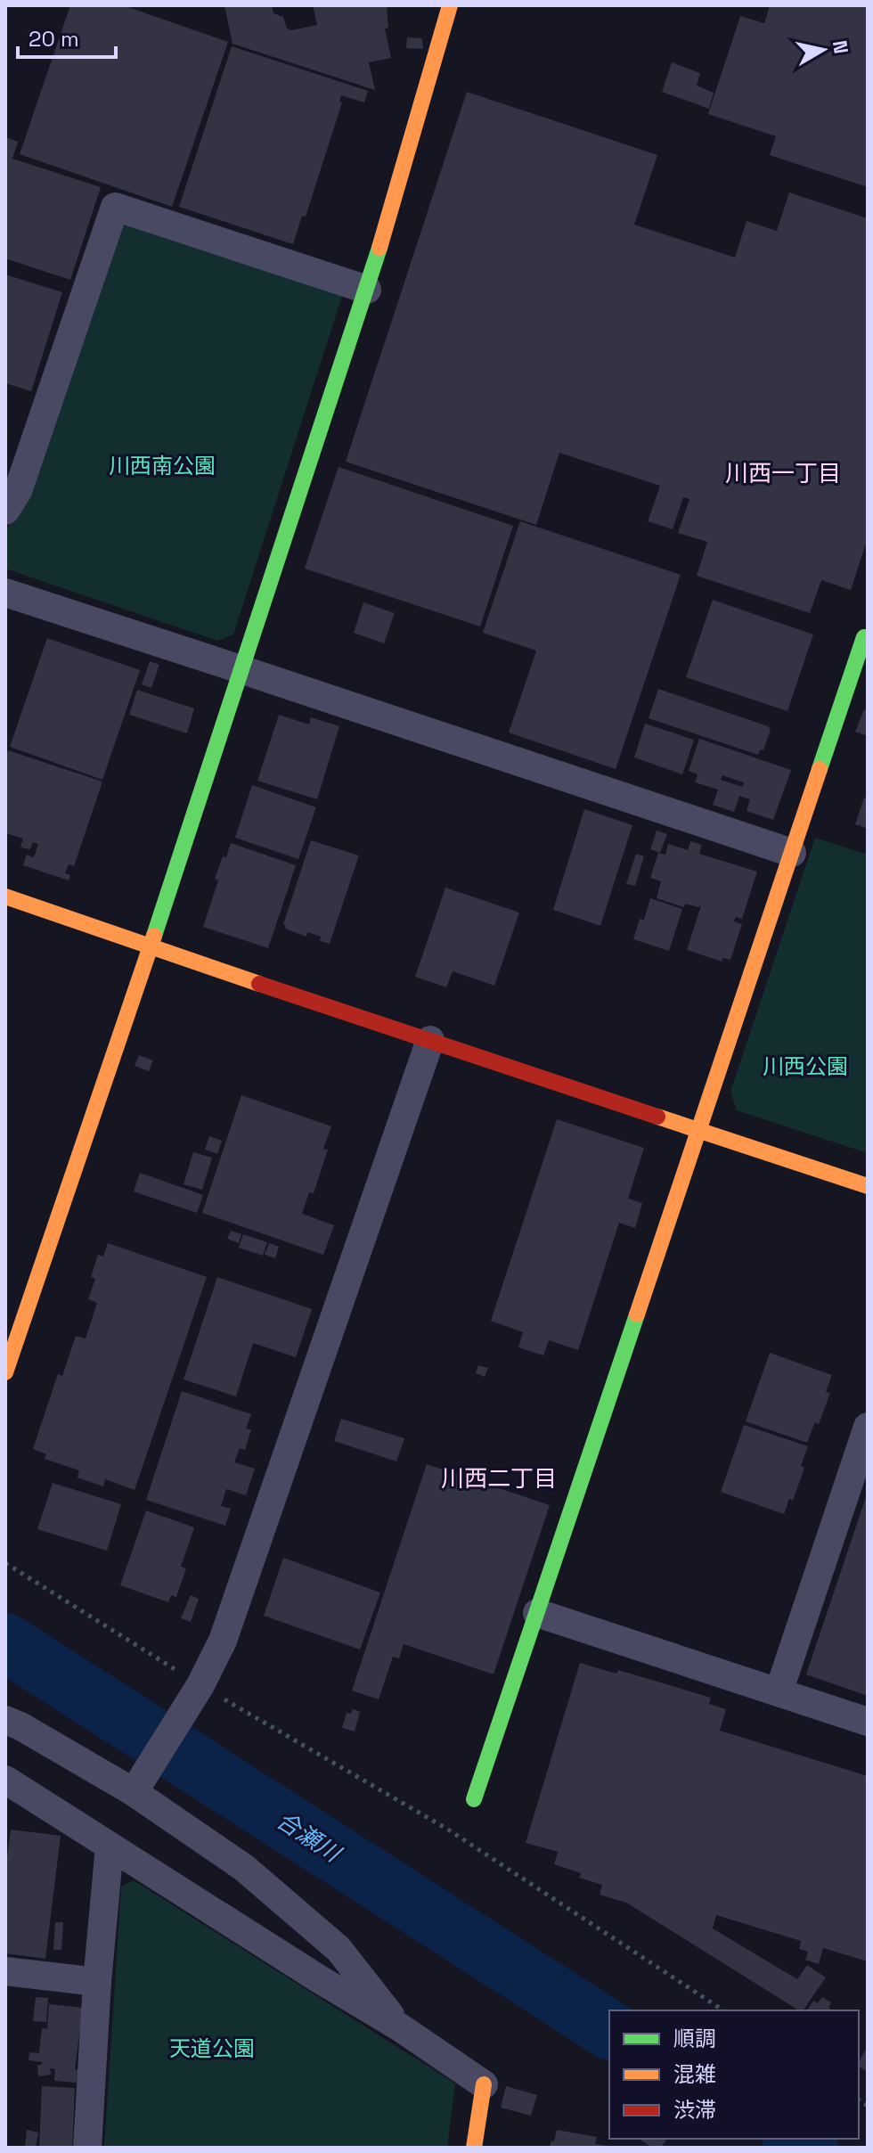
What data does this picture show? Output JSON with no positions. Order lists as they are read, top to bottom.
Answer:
{
  "districts": ["川西一丁目", "川西二丁目"],
  "water": ["合瀬川"],
  "parks": ["川西南公園", "川西公園", "天道公園"],
  "legend": ["順調", "混雑", "渋滞"],
  "scale_bar": "20 m",
  "north": "right"
}
